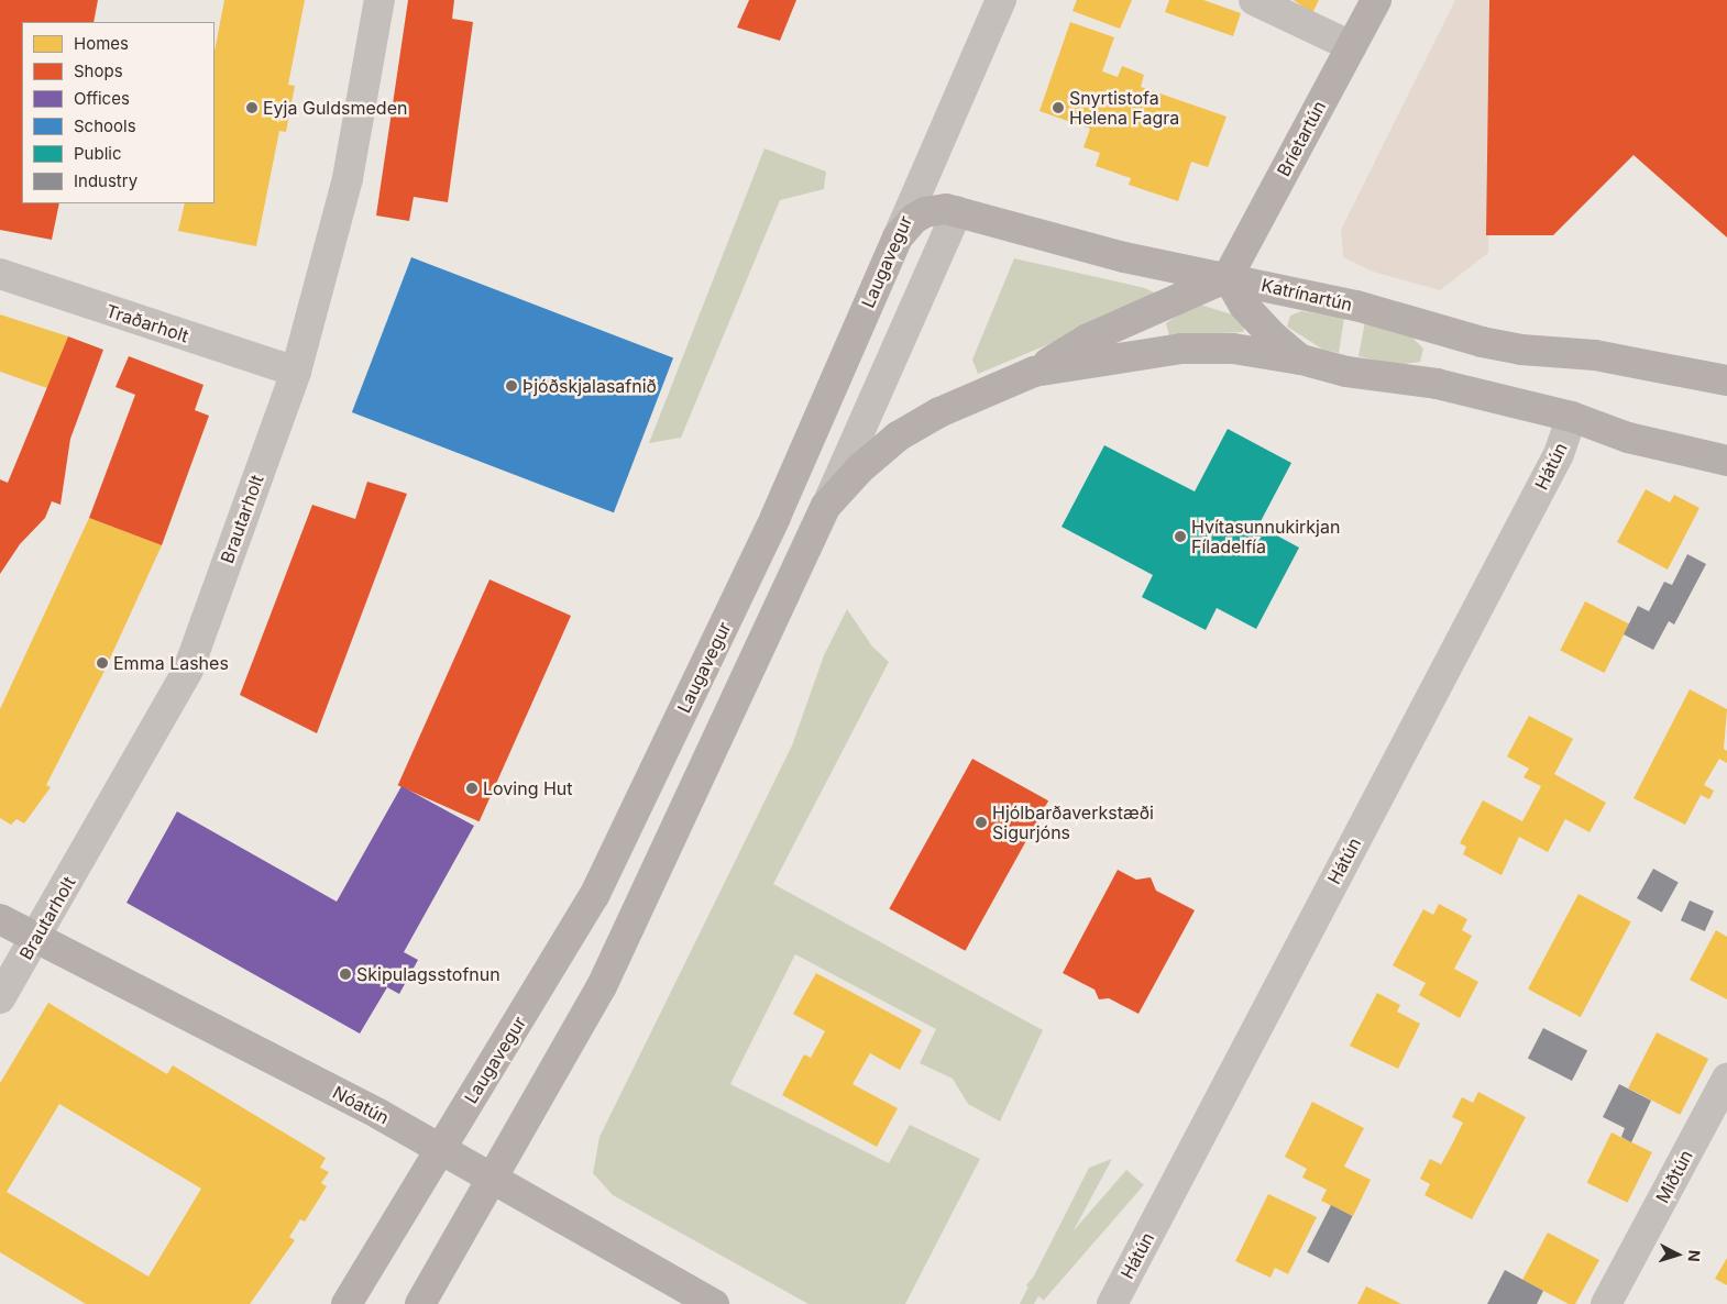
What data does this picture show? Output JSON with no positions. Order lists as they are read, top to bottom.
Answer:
{
  "streets": {
    "main road": [
      "Bríetartún",
      "Laugavegur",
      "Katrínartún",
      "Nóatún"
    ],
    "street": [
      "Traðarholt",
      "Hátún",
      "Brautarholt",
      "Miðtún"
    ]
  },
  "crossings": [
    ["Bríetartún", "Katrínartún"],
    ["Laugavegur", "Katrínartún"],
    ["Laugavegur", "Nóatún"],
    ["Traðarholt", "Brautarholt"],
    ["Brautarholt", "Nóatún"]
  ],
  "places": [
    "Eyja Guldsmeden",
    "Snyrtistofa Helena Fagra",
    "Þjóðskjalasafnið",
    "Hvítasunnukirkjan Fíladelfía",
    "Emma Lashes",
    "Loving Hut",
    "Hjólbarðaverkstæði Sigurjóns",
    "Skipulagsstofnun"
  ],
  "legend": [
    "Homes",
    "Shops",
    "Offices",
    "Schools",
    "Public",
    "Industry"
  ],
  "north": "right"
}
